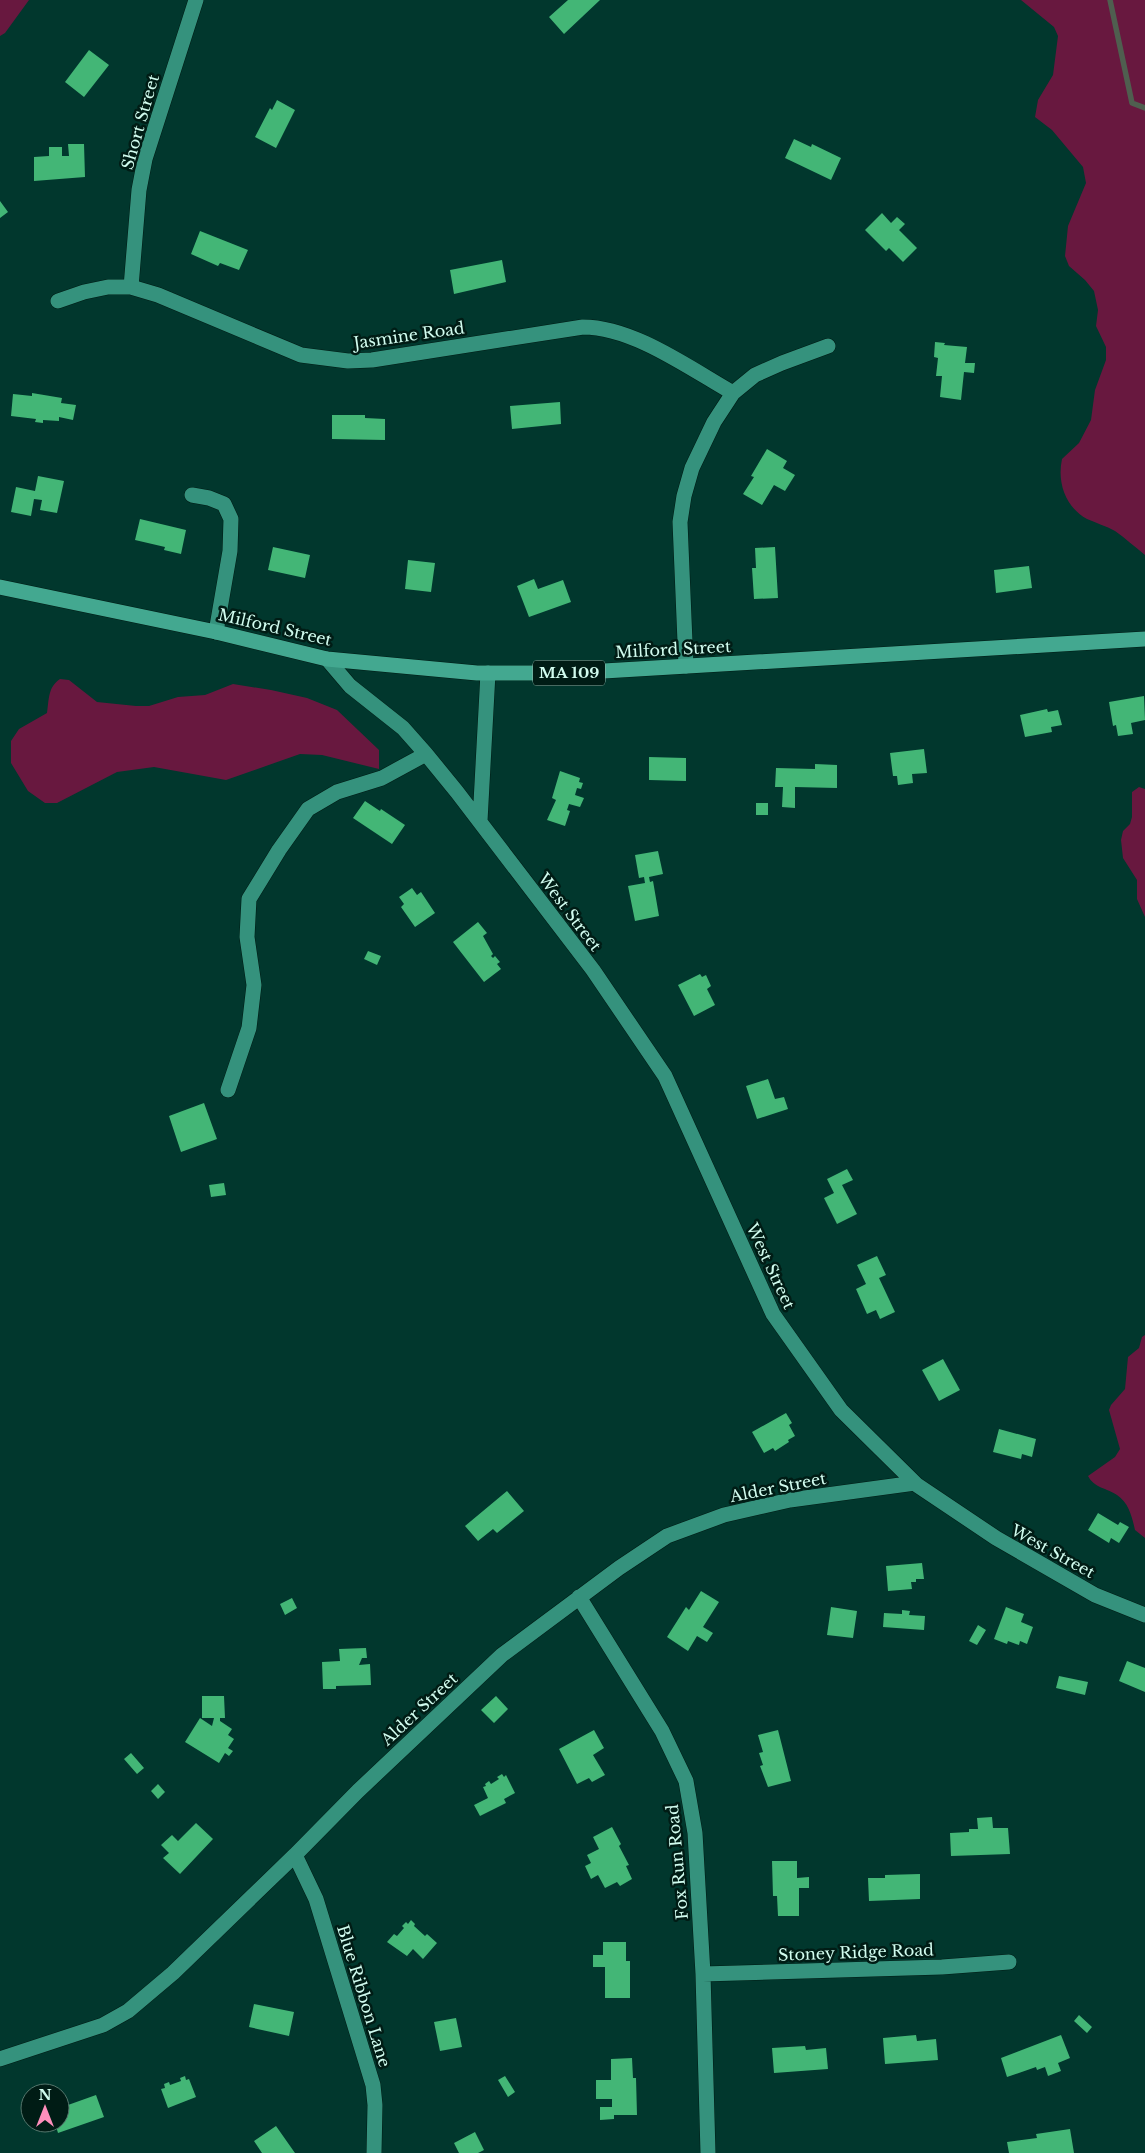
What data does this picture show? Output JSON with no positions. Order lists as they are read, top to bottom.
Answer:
{
  "streets": {
    "main road": ["Milford Street", "MA 109"],
    "street": [
      "Short Street",
      "Jasmine Road",
      "West Street",
      "Alder Street",
      "Fox Run Road",
      "Stoney Ridge Road",
      "Blue Ribbon Lane"
    ]
  },
  "crossings": [
    ["Short Street", "Jasmine Road"],
    ["Milford Street", "West Street"],
    ["West Street", "Alder Street"],
    ["Alder Street", "Fox Run Road"],
    ["Alder Street", "Blue Ribbon Lane"],
    ["Fox Run Road", "Stoney Ridge Road"]
  ],
  "north": "top"
}
